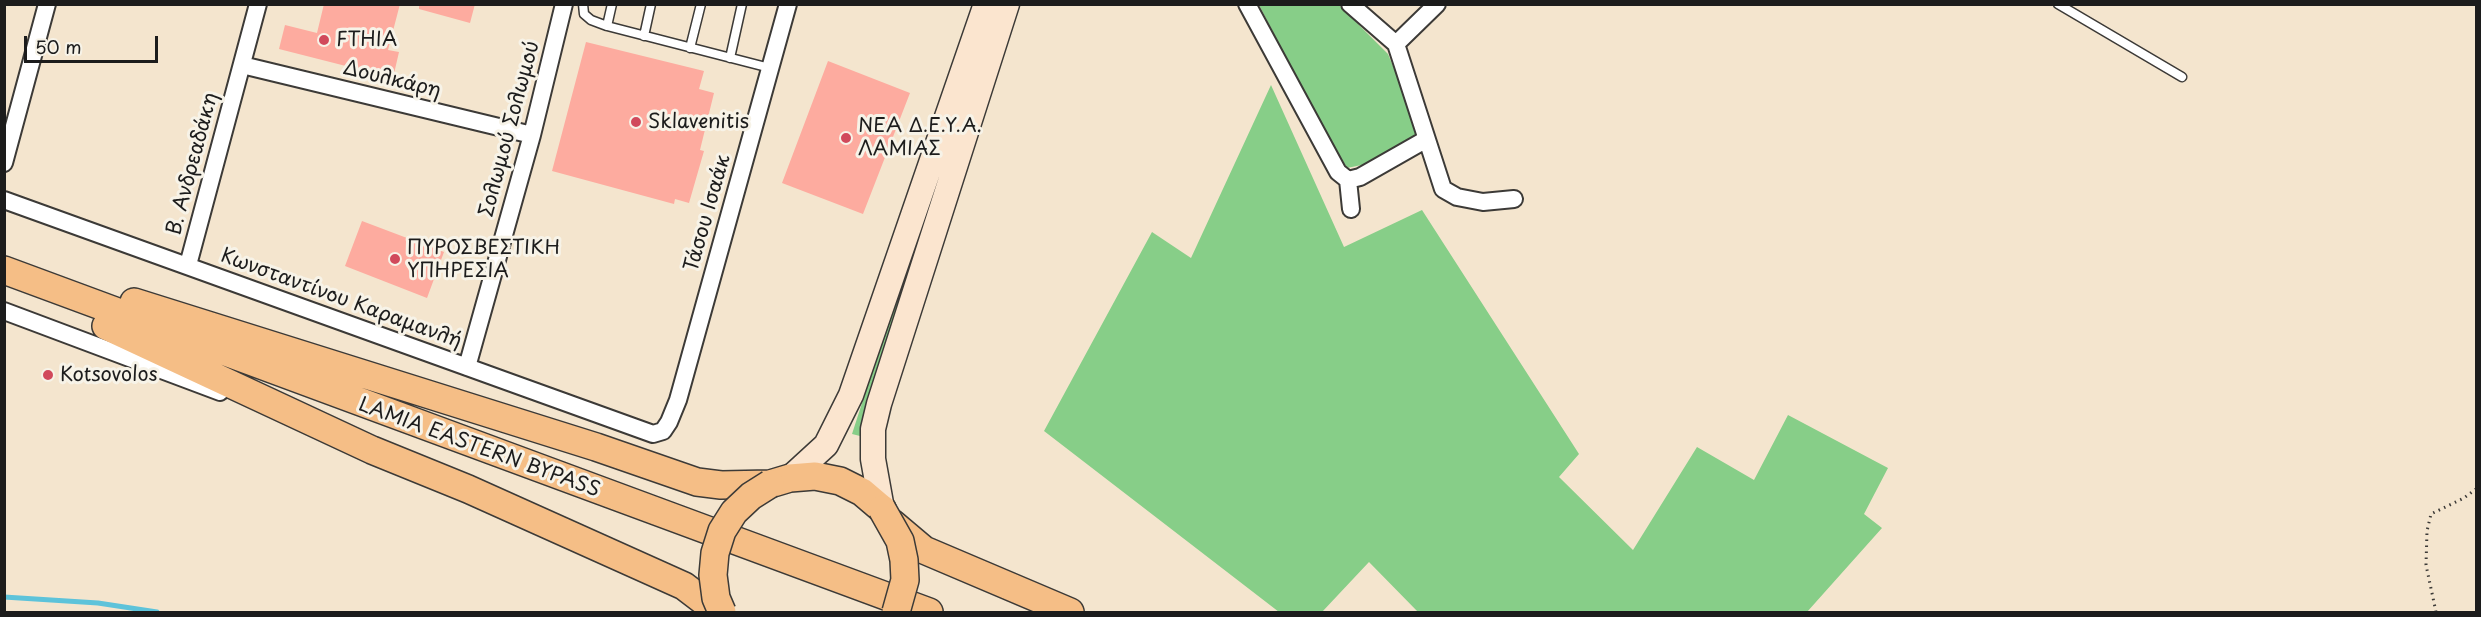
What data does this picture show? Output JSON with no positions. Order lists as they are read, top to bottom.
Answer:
{
  "streets": {
    "main road": ["LAMIA EASTERN BYPASS"],
    "street": [
      "Δουλκάρη",
      "Σολωμού Σολωμού",
      "Β. Ανδρεαδάκη",
      "Τάσου Ισαάκ",
      "Κωνσταντίνου Καραμανλή"
    ]
  },
  "crossings": [
    ["Δουλκάρη", "Σολωμού Σολωμού"],
    ["Δουλκάρη", "Β. Ανδρεαδάκη"],
    ["Σολωμού Σολωμού", "Κωνσταντίνου Καραμανλή"],
    ["Β. Ανδρεαδάκη", "Κωνσταντίνου Καραμανλή"],
    ["Τάσου Ισαάκ", "Κωνσταντίνου Καραμανλή"]
  ],
  "places": [
    "FTHIA",
    "Sklavenitis",
    "ΝΕΑ Δ.Ε.Υ.Α. ΛΑΜΙΑΣ",
    "ΠΥΡΟΣΒΕΣΤΙΚΗ ΥΠΗΡΕΣΙΑ",
    "Kotsovolos"
  ],
  "scale_bar": "50 m"
}
